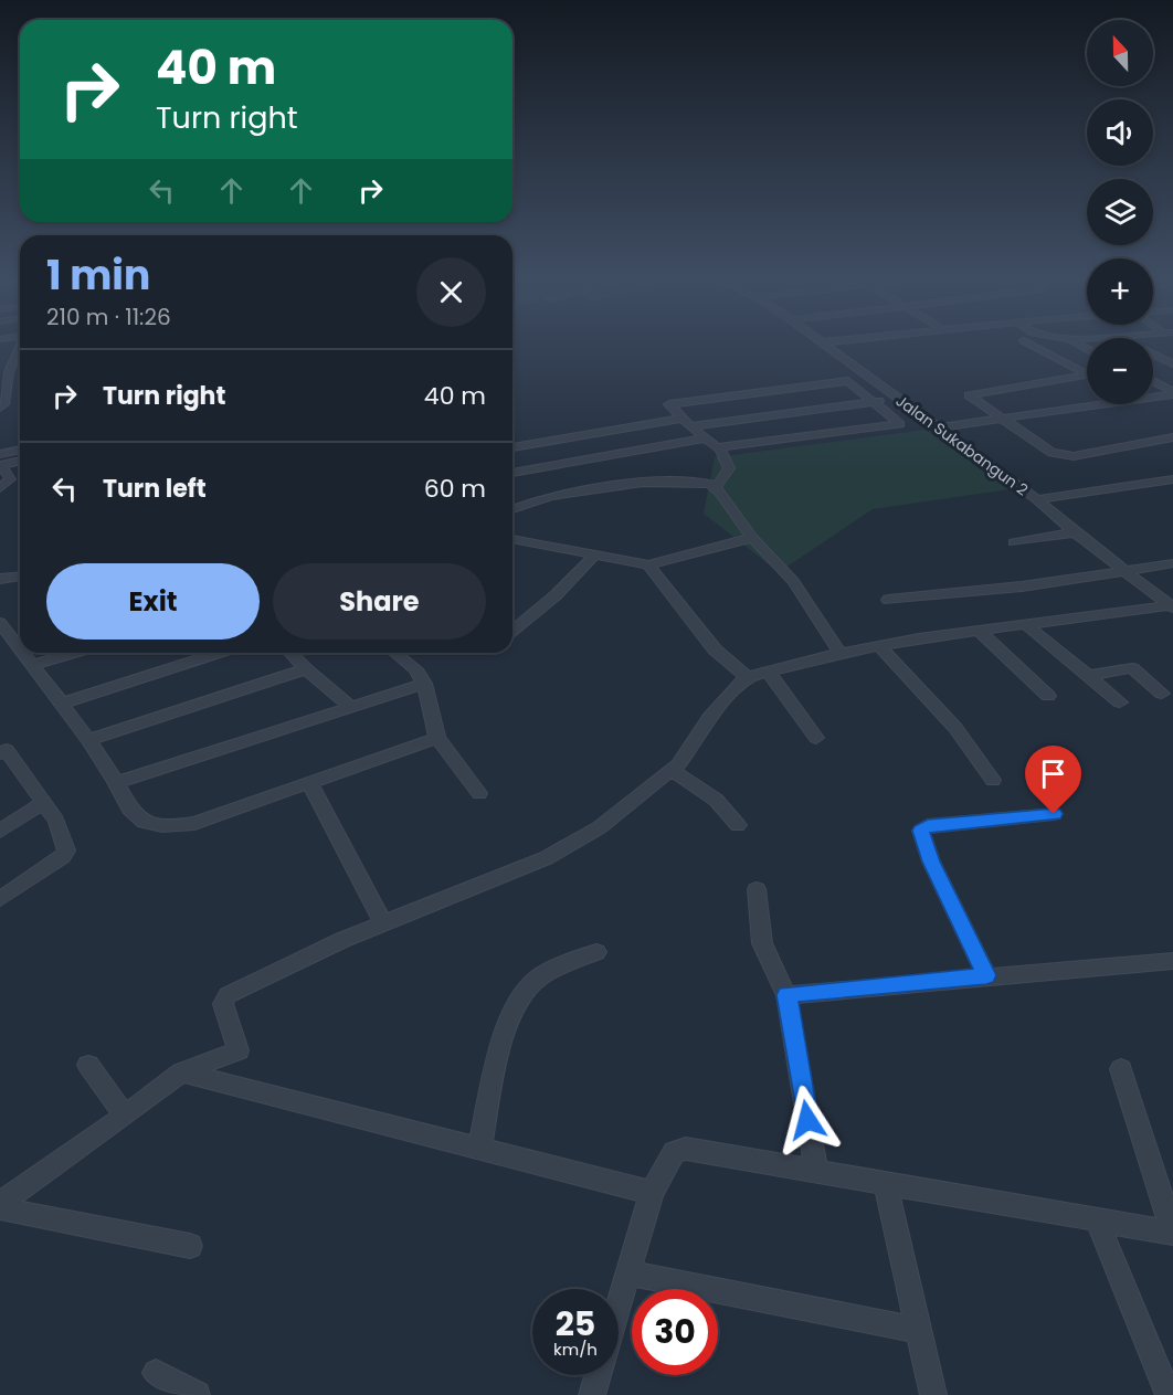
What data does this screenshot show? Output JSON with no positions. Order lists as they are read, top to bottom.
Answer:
{
  "streets": {
    "street": ["Jalan Sukabangun 2"]
  },
  "north": "top",
  "page": {
    "map_buttons": ["+", "−"],
    "turn": ["40 m", "Turn right"],
    "heading": ["1 min", "210 m · 11:26"],
    "list": [
      {
        "name": "Turn right",
        "value": "40 m"
      },
      {
        "name": "Turn left",
        "value": "60 m"
      }
    ],
    "buttons": ["Exit", "Share"],
    "speed": "25 km/h",
    "limit": "30"
  }
}
